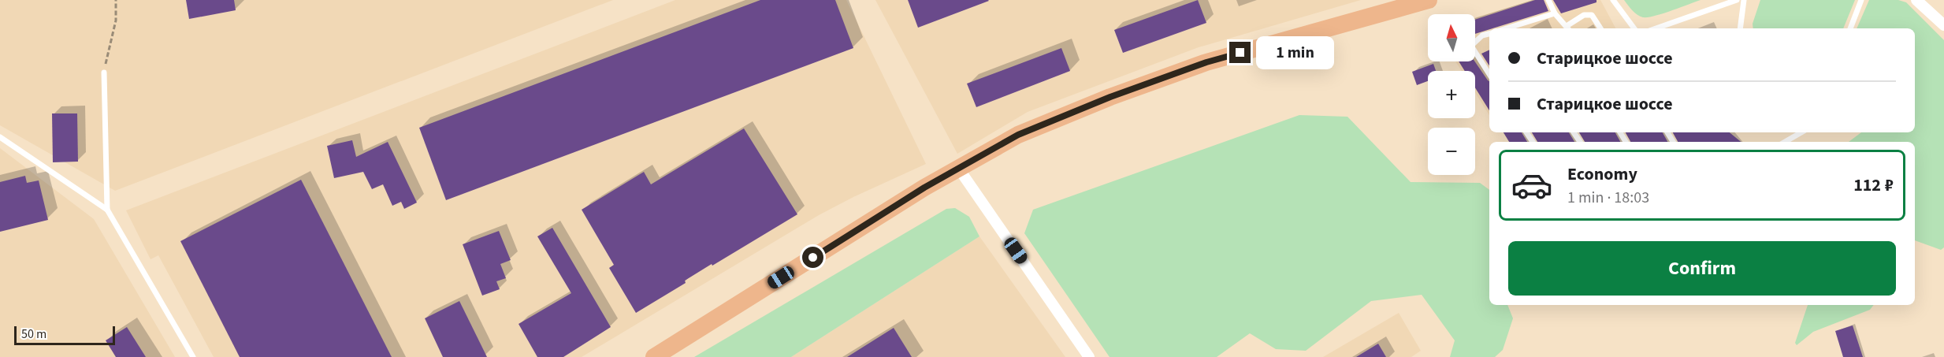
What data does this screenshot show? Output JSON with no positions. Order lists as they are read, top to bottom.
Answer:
{
  "scale_bar": "50 m",
  "north": "top",
  "page": {
    "map_buttons": ["+", "−"],
    "banner": ["Старицкое шоссе", "Старицкое шоссе"],
    "bubble": "1 min",
    "list": [
      {
        "name": "Economy",
        "note": "1 min · 18:03",
        "value": "112 ₽"
      }
    ],
    "buttons": "Confirm",
    "scale": "50 m"
  }
}
